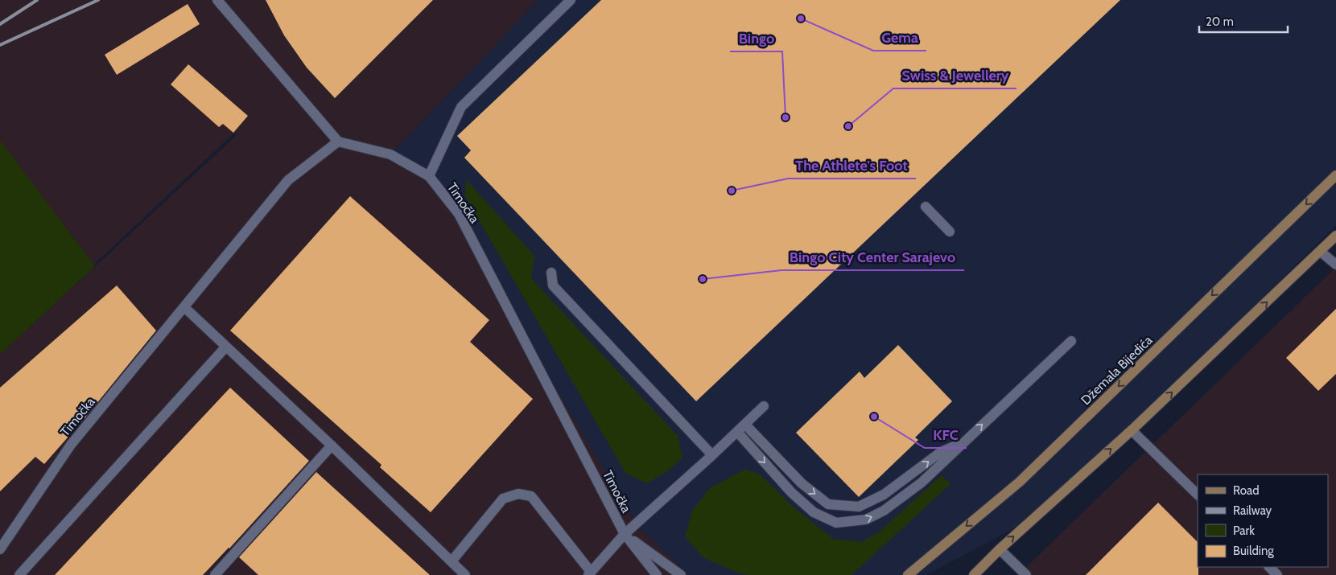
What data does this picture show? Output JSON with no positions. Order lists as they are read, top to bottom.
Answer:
{
  "streets": {
    "street": ["Timočka", "Džemala Bijedića"]
  },
  "places": [
    "Gema",
    "Bingo",
    "Swiss & Jewellery",
    "The Athlete's Foot",
    "Bingo City Center Sarajevo",
    "KFC"
  ],
  "legend": [
    "Road",
    "Railway",
    "Park",
    "Building"
  ],
  "scale_bar": "20 m"
}
